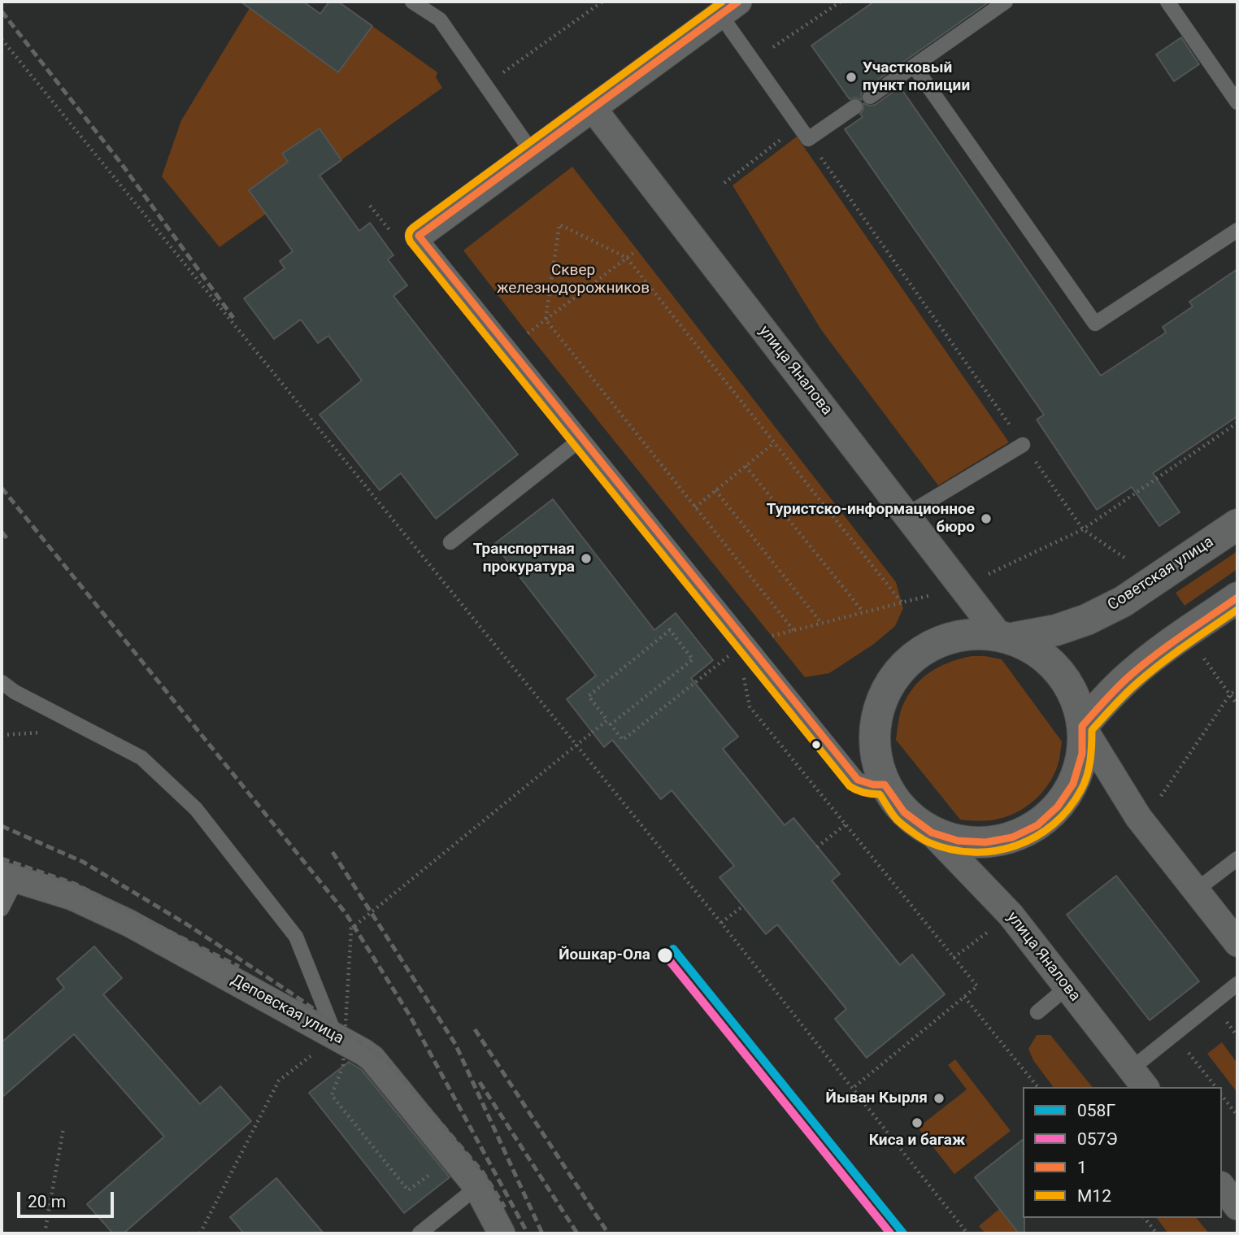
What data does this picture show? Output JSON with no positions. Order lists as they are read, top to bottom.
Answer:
{
  "streets": {
    "main road": ["Советская улица"],
    "street": ["улица Яналова", "Деповская улица"]
  },
  "crossings": [
    ["улица Яналова", "Советская улица"]
  ],
  "parks": ["Сквер железнодорожников"],
  "places": [
    "Участковый пункт полиции",
    "Туристско-информационное бюро",
    "Транспортная прокуратура",
    "Йошкар-Ола",
    "Йыван Кырля",
    "Киса и багаж"
  ],
  "lines": [
    "transit line 1",
    "transit line М12",
    "transit line 058Г",
    "transit line 057Э"
  ],
  "legend": [
    "058Г",
    "057Э",
    "1",
    "М12"
  ],
  "scale_bar": "20 m"
}
